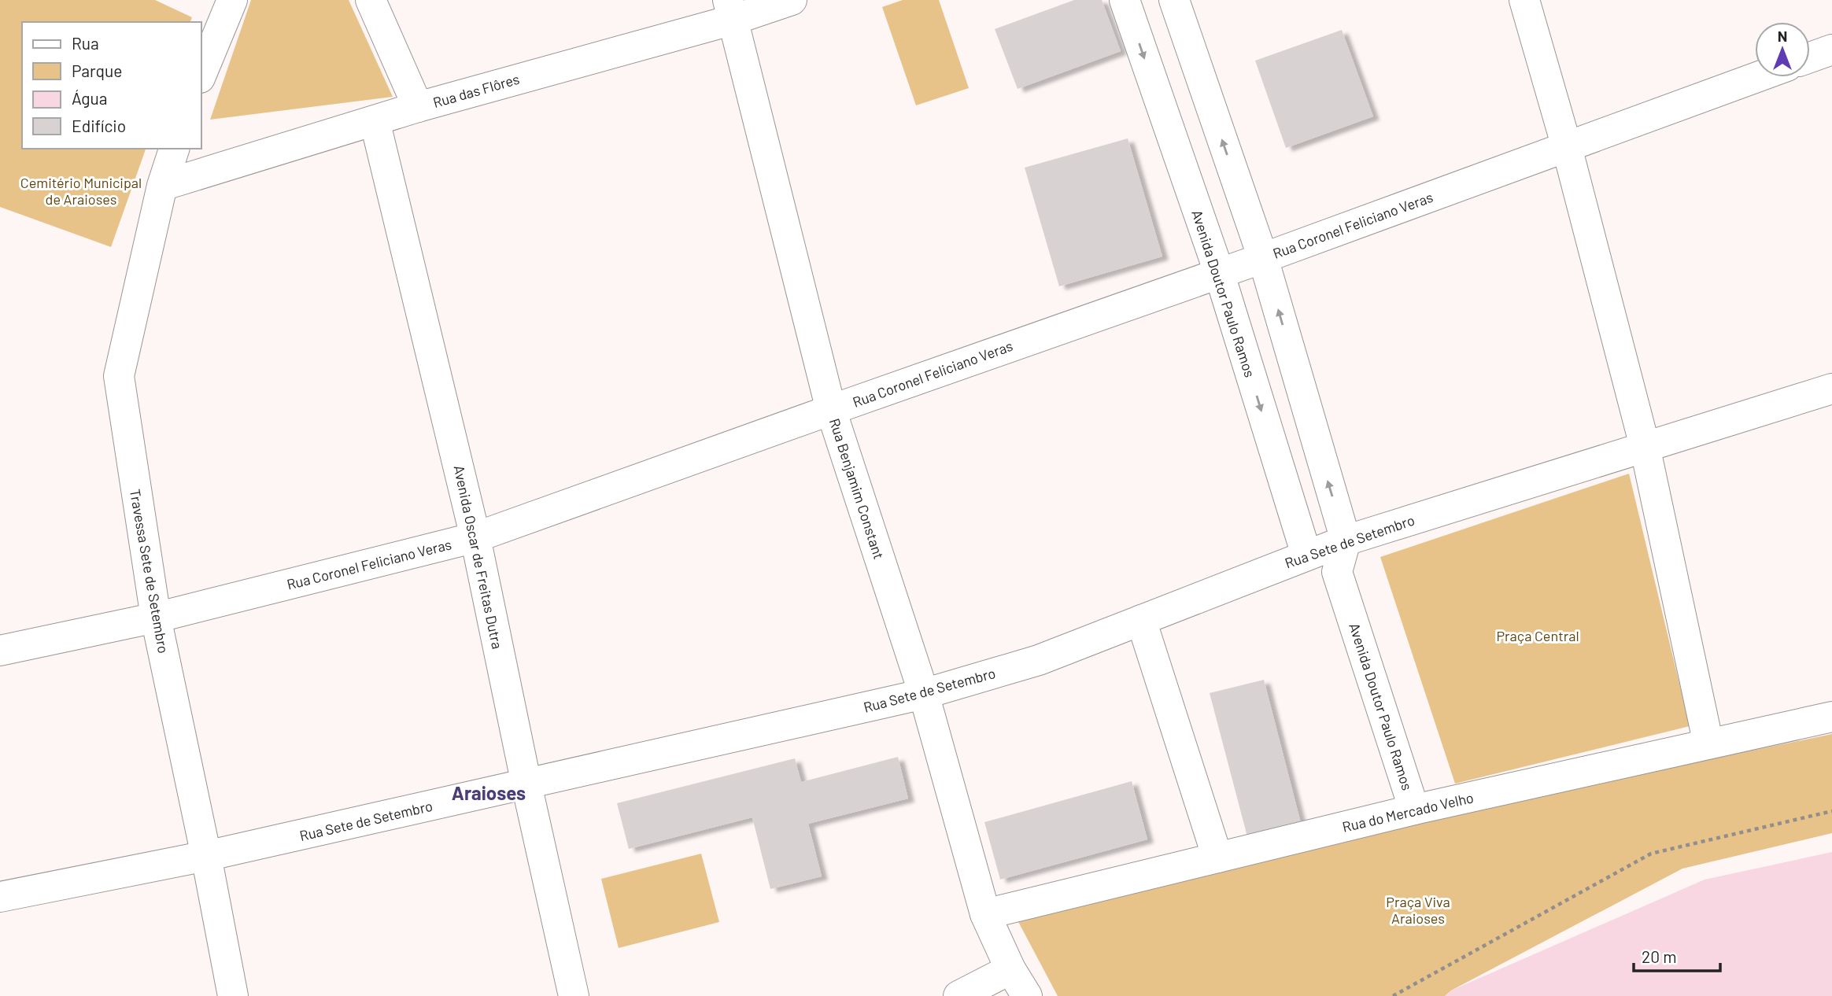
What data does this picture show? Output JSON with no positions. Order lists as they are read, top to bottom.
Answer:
{
  "streets": {
    "street": [
      "Rua das Flôres",
      "Rua Coronel Feliciano Veras",
      "Avenida Doutor Paulo Ramos",
      "Rua Benjamim Constant",
      "Rua Sete de Setembro",
      "Avenida Oscar de Freitas Dutra",
      "Travessa Sete de Setembro",
      "Rua do Mercado Velho"
    ]
  },
  "crossings": [
    ["Rua das Flôres", "Rua Benjamim Constant"],
    ["Rua das Flôres", "Avenida Oscar de Freitas Dutra"],
    ["Rua das Flôres", "Travessa Sete de Setembro"],
    ["Rua Coronel Feliciano Veras", "Avenida Doutor Paulo Ramos"],
    ["Rua Coronel Feliciano Veras", "Rua Benjamim Constant"],
    ["Rua Coronel Feliciano Veras", "Avenida Oscar de Freitas Dutra"],
    ["Rua Coronel Feliciano Veras", "Travessa Sete de Setembro"],
    ["Avenida Doutor Paulo Ramos", "Rua Sete de Setembro"],
    ["Avenida Doutor Paulo Ramos", "Rua do Mercado Velho"],
    ["Rua Benjamim Constant", "Rua Sete de Setembro"],
    ["Rua Benjamim Constant", "Rua do Mercado Velho"],
    ["Rua Sete de Setembro", "Avenida Oscar de Freitas Dutra"],
    ["Rua Sete de Setembro", "Travessa Sete de Setembro"]
  ],
  "districts": ["Araioses"],
  "parks": ["Cemitério Municipal de Araioses", "Praça Central", "Praça Viva Araioses"],
  "legend": [
    "Rua",
    "Parque",
    "Água",
    "Edifício"
  ],
  "scale_bar": "20 m",
  "north": "top"
}
